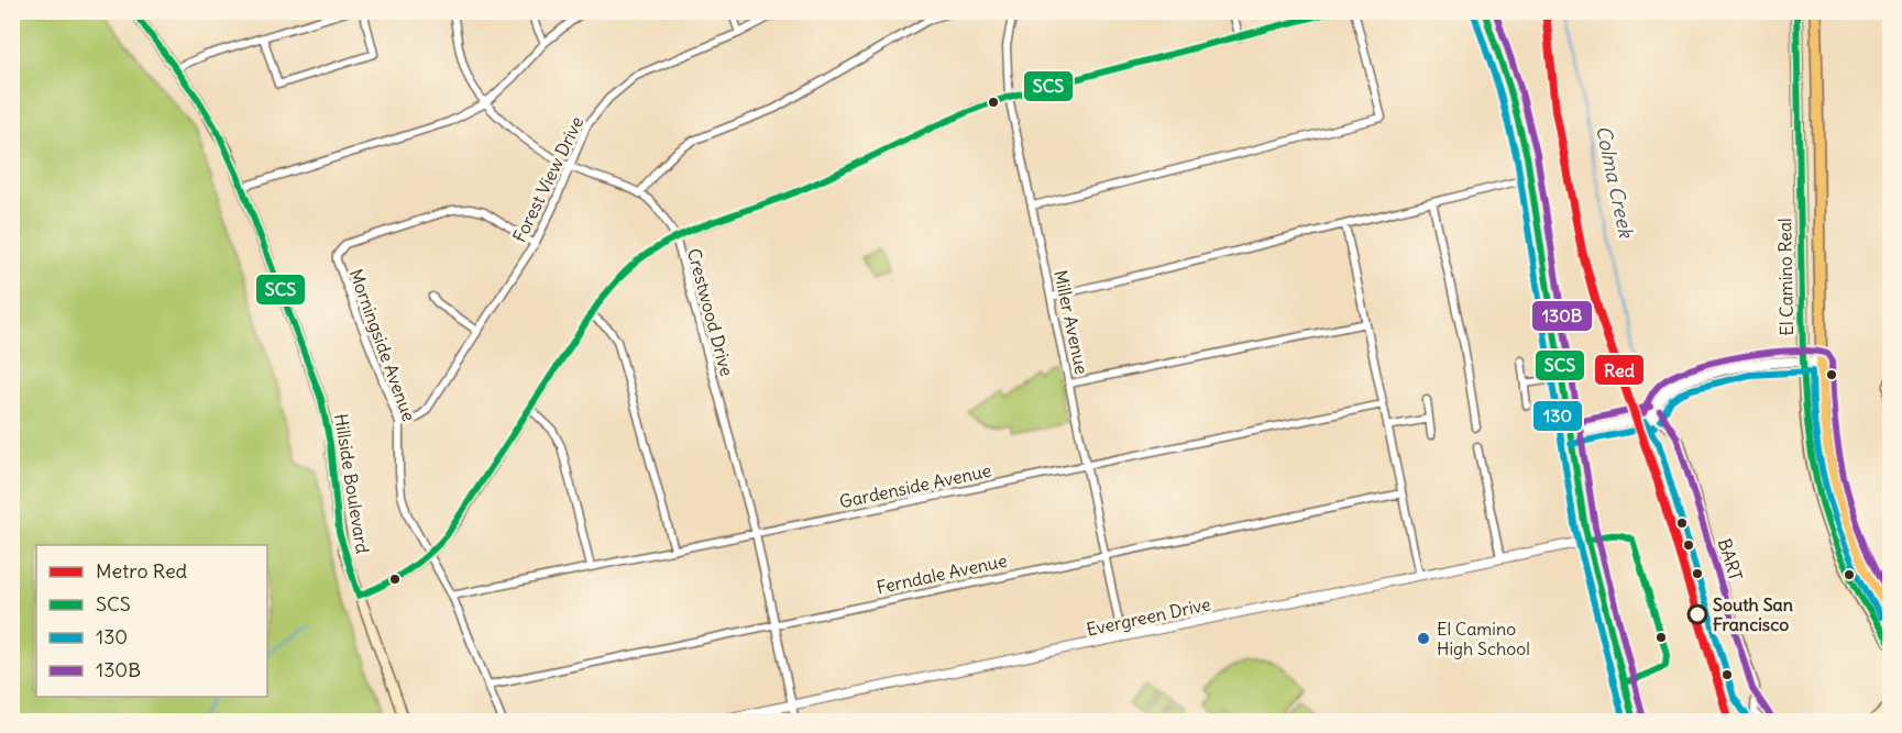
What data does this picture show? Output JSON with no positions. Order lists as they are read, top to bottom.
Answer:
{
  "streets": {
    "main road": ["El Camino Real", "Hillside Boulevard"],
    "street": [
      "Forest View Drive",
      "Crestwood Drive",
      "Miller Avenue",
      "Morningside Avenue",
      "Gardenside Avenue",
      "BART",
      "Ferndale Avenue",
      "Evergreen Drive"
    ]
  },
  "crossings": [
    ["Forest View Drive", "Crestwood Drive"],
    ["Forest View Drive", "Morningside Avenue"],
    ["Crestwood Drive", "Gardenside Avenue"],
    ["Crestwood Drive", "Ferndale Avenue"],
    ["Crestwood Drive", "Evergreen Drive"],
    ["Miller Avenue", "Gardenside Avenue"],
    ["Miller Avenue", "Ferndale Avenue"],
    ["Miller Avenue", "Evergreen Drive"],
    ["Morningside Avenue", "Gardenside Avenue"],
    ["Morningside Avenue", "Ferndale Avenue"]
  ],
  "water": ["Colma Creek"],
  "places": ["South San Francisco", "El Camino High School"],
  "lines": [
    "metro line Red",
    "transit line SCS",
    "transit line 130B",
    "transit line 130"
  ],
  "legend": [
    "Metro Red",
    "SCS",
    "130",
    "130B"
  ]
}
